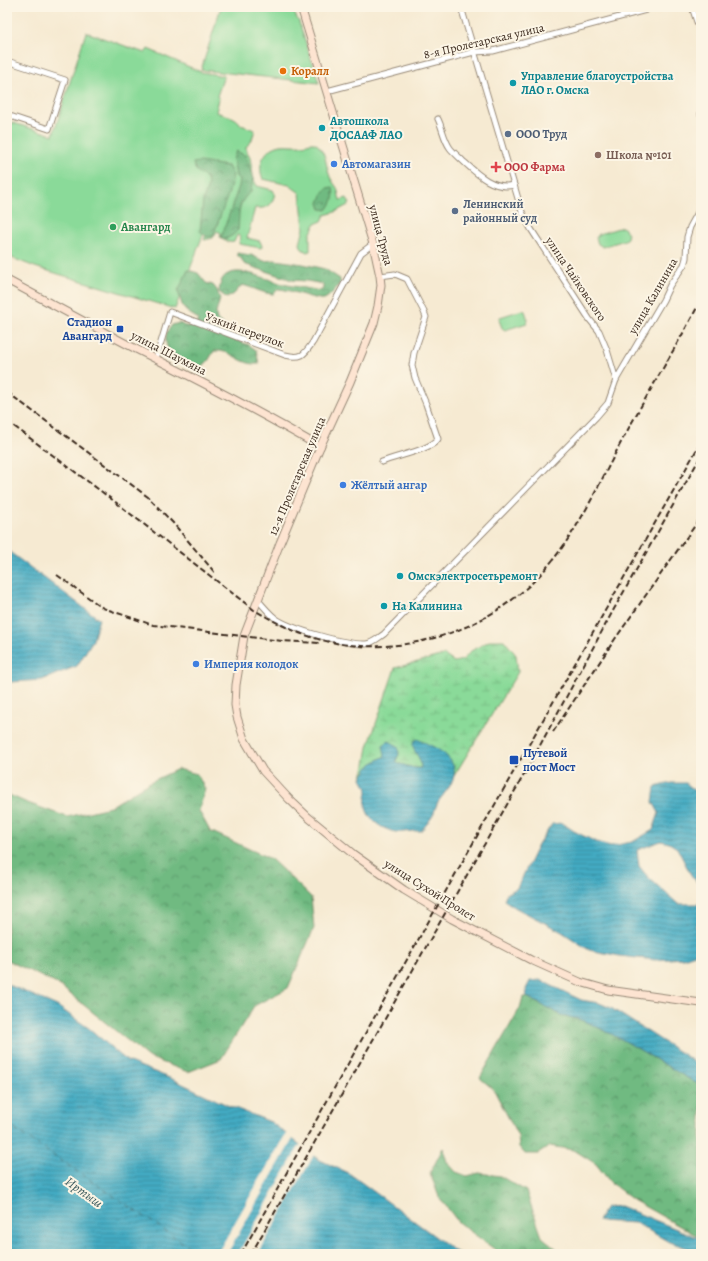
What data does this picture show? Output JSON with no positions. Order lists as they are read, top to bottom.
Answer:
{
  "streets": {
    "main road": [
      "улица Труда",
      "улица Шаумяна",
      "12-я Пролетарская улица",
      "улица Сухой Пролет"
    ],
    "street": [
      "8-я Пролетарская улица",
      "улица Чайковского",
      "улица Калинина",
      "Узкий переулок"
    ]
  },
  "crossings": [
    ["8-я Пролетарская улица", "улица Труда"],
    ["8-я Пролетарская улица", "улица Чайковского"],
    ["улица Труда", "Узкий переулок"],
    ["улица Труда", "12-я Пролетарская улица"],
    ["улица Чайковского", "улица Калинина"],
    ["улица Калинина", "12-я Пролетарская улица"],
    ["Узкий переулок", "улица Шаумяна"],
    ["улица Шаумяна", "12-я Пролетарская улица"],
    ["12-я Пролетарская улица", "улица Сухой Пролет"]
  ],
  "water": ["Иртыш"],
  "places": {
    "other": [
      "Коралл",
      "Управление благоустройства ЛАО г. Омска",
      "Автошкола ДОСААФ ЛАО",
      "ООО Труд",
      "Школа №101",
      "Автомагазин",
      "Ленинский районный суд",
      "Авангард",
      "Жёлтый ангар",
      "Омскэлектросетьремонт",
      "На Калинина",
      "Империя колодок"
    ],
    "health": ["ООО Фарма"],
    "transit": ["Стадион Авангард", "Путевой пост Мост"]
  }
}
